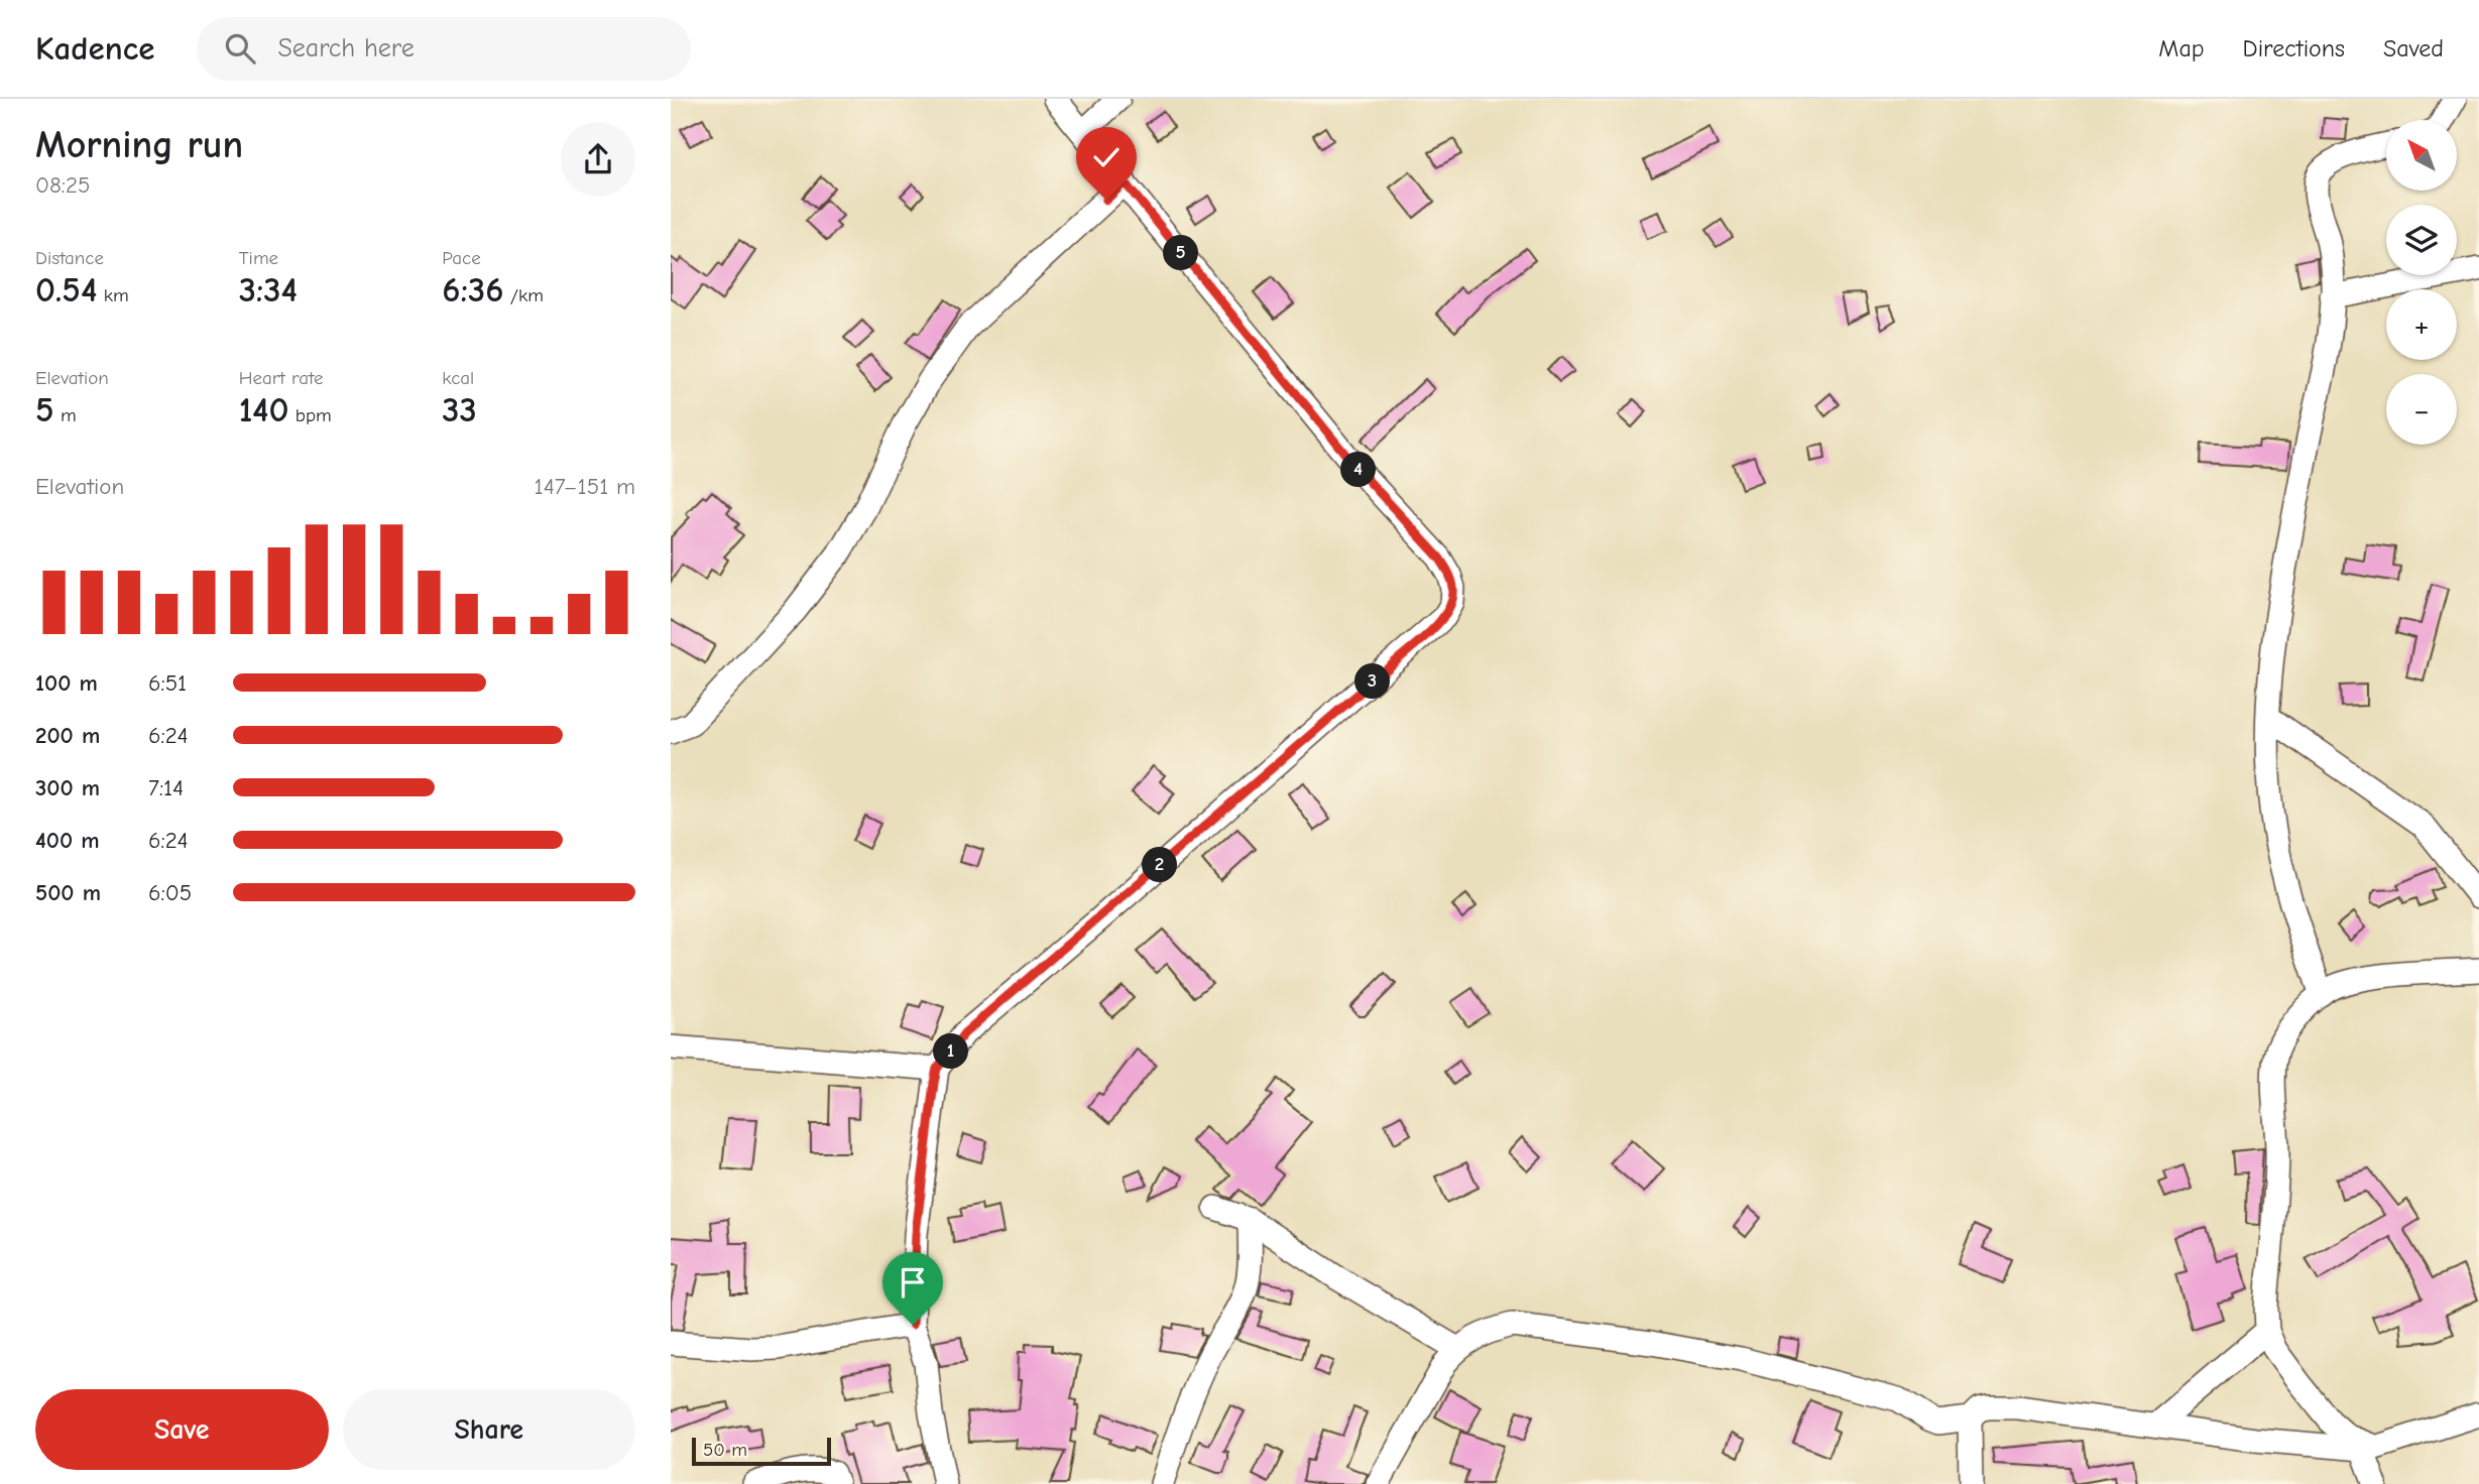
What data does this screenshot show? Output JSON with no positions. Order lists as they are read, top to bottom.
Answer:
{
  "scale_bar": "50 m",
  "north": "top left",
  "page": {
    "header": "Kadence",
    "search": "Search here",
    "nav": ["Map", "Directions", "Saved"],
    "heading": ["Morning run", "08:25"],
    "map_buttons": ["+", "−"],
    "stats": [
      ["Distance", "0.54 km"],
      ["Time", "3:34"],
      ["Pace", "6:36 /km"],
      ["Elevation", "5 m"],
      ["Heart rate", "140 bpm"],
      ["kcal", "33"]
    ],
    "pins": [
      "5",
      "4",
      "3",
      "2",
      "1"
    ],
    "chart": ["Elevation", "147–151 m"],
    "list": [
      {
        "name": "100 m",
        "note": "6:51"
      },
      {
        "name": "200 m",
        "note": "6:24"
      },
      {
        "name": "300 m",
        "note": "7:14"
      },
      {
        "name": "400 m",
        "note": "6:24"
      },
      {
        "name": "500 m",
        "note": "6:05"
      }
    ],
    "buttons": ["Save", "Share"],
    "scale": "50 m"
  }
}
